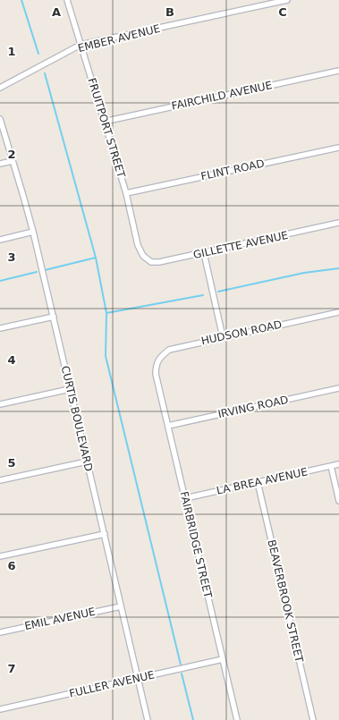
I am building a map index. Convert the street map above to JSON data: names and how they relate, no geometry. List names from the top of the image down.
{
  "streets": {
    "street": [
      "EMBER AVENUE",
      "FAIRCHILD AVENUE",
      "FRUITPORT STREET",
      "FLINT ROAD",
      "GILLETTE AVENUE",
      "HUDSON ROAD",
      "IRVING ROAD",
      "CURTIS BOULEVARD",
      "LA BREA AVENUE",
      "FAIRBRIDGE STREET",
      "BEAVERBROOK STREET",
      "EMIL AVENUE",
      "FULLER AVENUE"
    ]
  },
  "crossings": [
    ["EMBER AVENUE", "FRUITPORT STREET"],
    ["FAIRCHILD AVENUE", "FRUITPORT STREET"],
    ["FRUITPORT STREET", "FLINT ROAD"],
    ["FRUITPORT STREET", "GILLETTE AVENUE"],
    ["HUDSON ROAD", "FAIRBRIDGE STREET"],
    ["IRVING ROAD", "FAIRBRIDGE STREET"],
    ["CURTIS BOULEVARD", "EMIL AVENUE"],
    ["CURTIS BOULEVARD", "FULLER AVENUE"],
    ["LA BREA AVENUE", "FAIRBRIDGE STREET"],
    ["LA BREA AVENUE", "BEAVERBROOK STREET"],
    ["FAIRBRIDGE STREET", "FULLER AVENUE"]
  ],
  "grid": {
    "columns": ["A", "B", "C"],
    "rows": [
      "1",
      "2",
      "3",
      "4",
      "5",
      "6",
      "7"
    ]
  }
}
